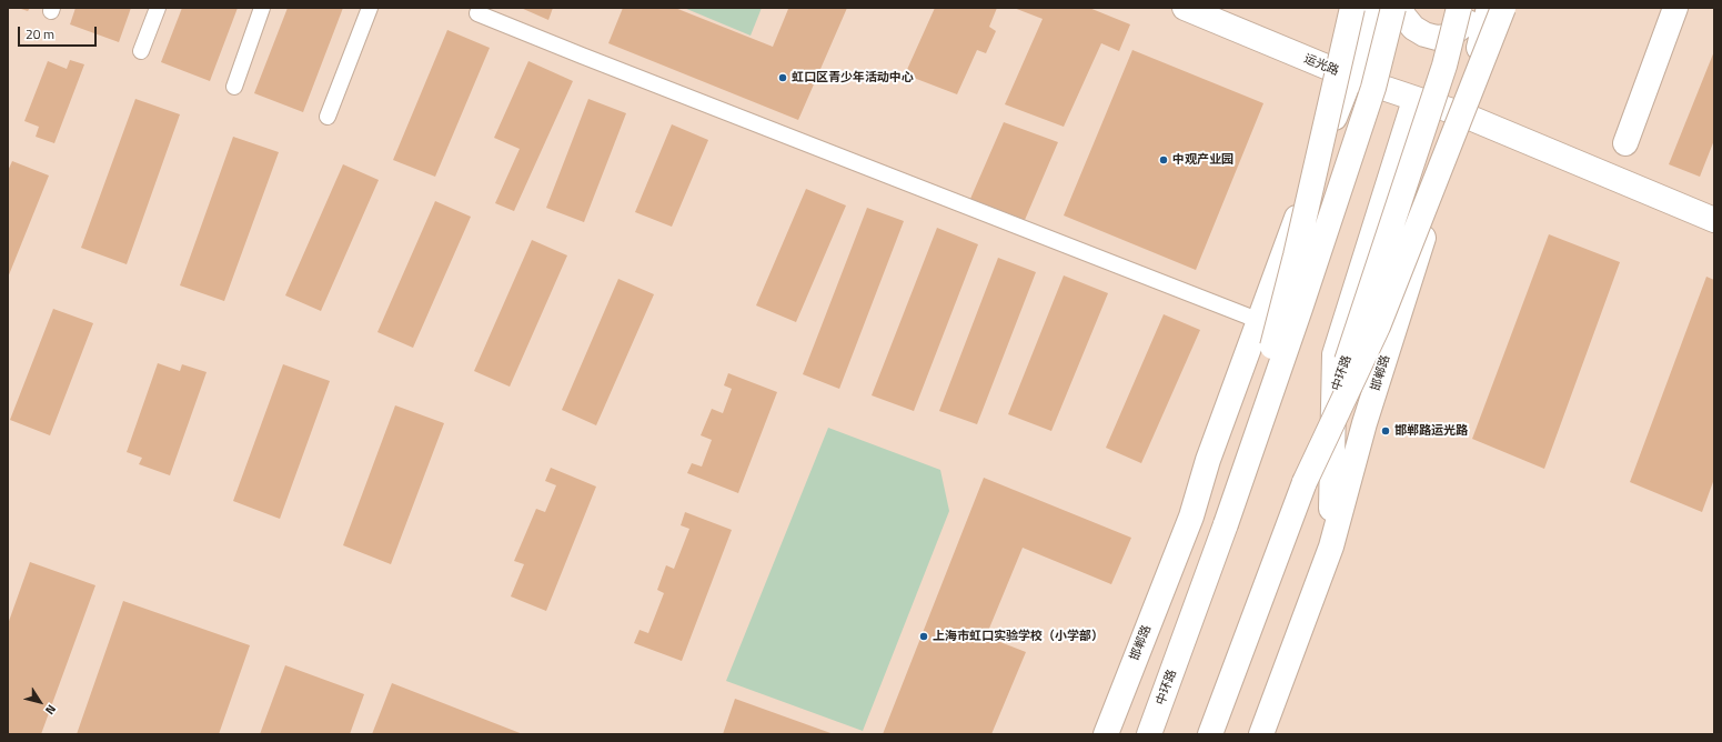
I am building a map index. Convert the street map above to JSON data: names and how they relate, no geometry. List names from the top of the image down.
{
  "streets": {
    "main road": ["运光路", "中环路", "邯郸路"]
  },
  "crossings": [
    ["运光路", "邯郸路"]
  ],
  "places": [
    "虹口区青少年活动中心",
    "中观产业园",
    "邯郸路运光路",
    "上海市虹口实验学校（小学部）"
  ],
  "scale_bar": "20 m",
  "north": "bottom right"
}
